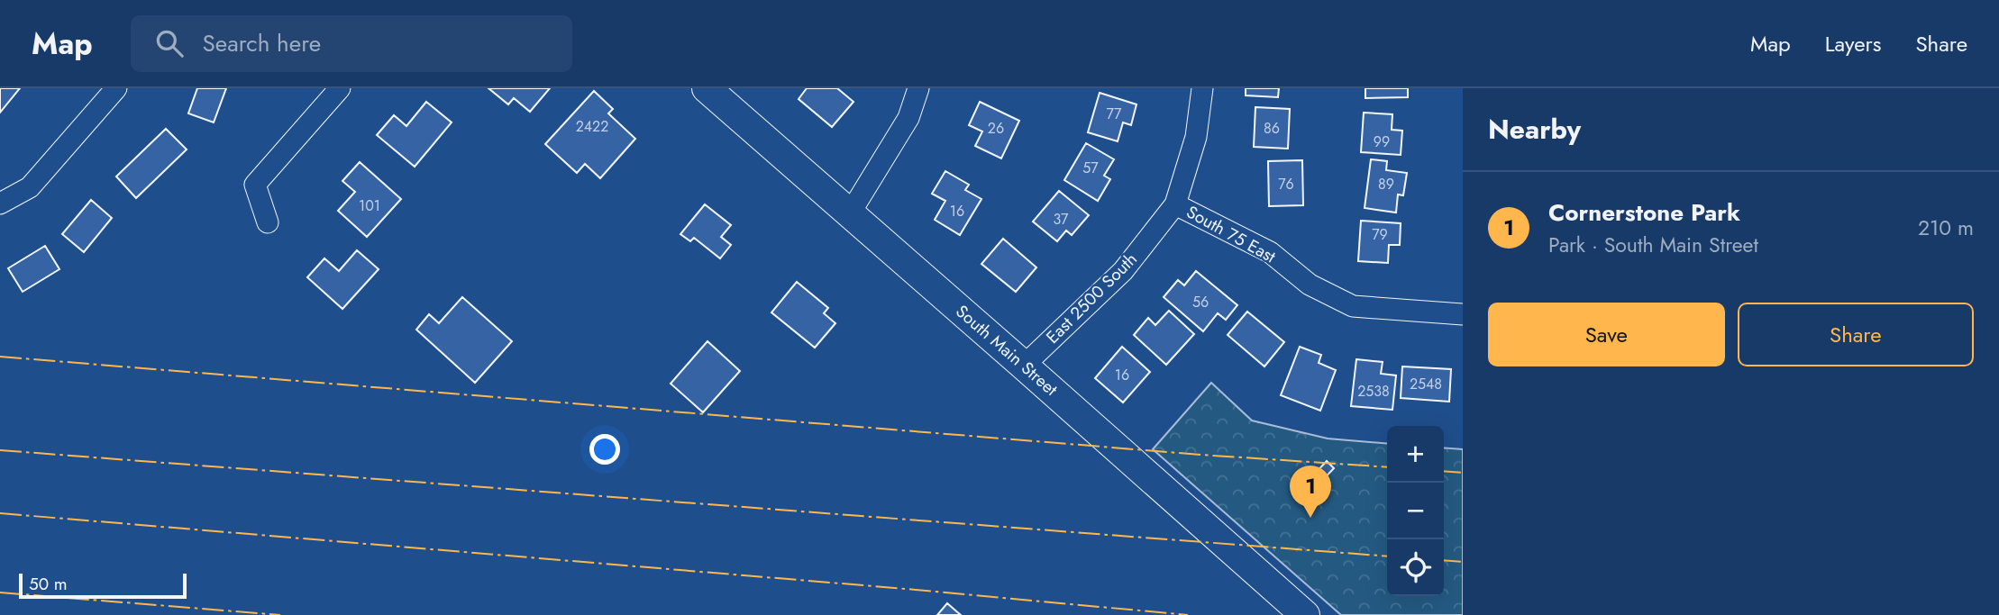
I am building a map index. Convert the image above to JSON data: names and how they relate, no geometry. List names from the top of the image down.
{
  "streets": {
    "street": ["South 75 East", "East 2500 South", "South Main Street"]
  },
  "crossings": [
    ["South 75 East", "East 2500 South"],
    ["East 2500 South", "South Main Street"]
  ],
  "house_numbers": [
    "77",
    "2422",
    "26",
    "86",
    "99",
    "57",
    "76",
    "89",
    "101",
    "16",
    "37",
    "79",
    "56",
    "16",
    "2548",
    "2538"
  ],
  "scale_bar": "50 m",
  "page": {
    "header": "Map",
    "search": "Search here",
    "nav": ["Map", "Layers", "Share"],
    "heading": "Nearby",
    "list": [
      {
        "mark": "1",
        "name": "Cornerstone Park",
        "note": "Park · South Main Street",
        "value": "210 m"
      }
    ],
    "buttons": ["Save", "Share"],
    "map_buttons": ["+", "−"],
    "pins": "1",
    "scale": "50 m"
  }
}
